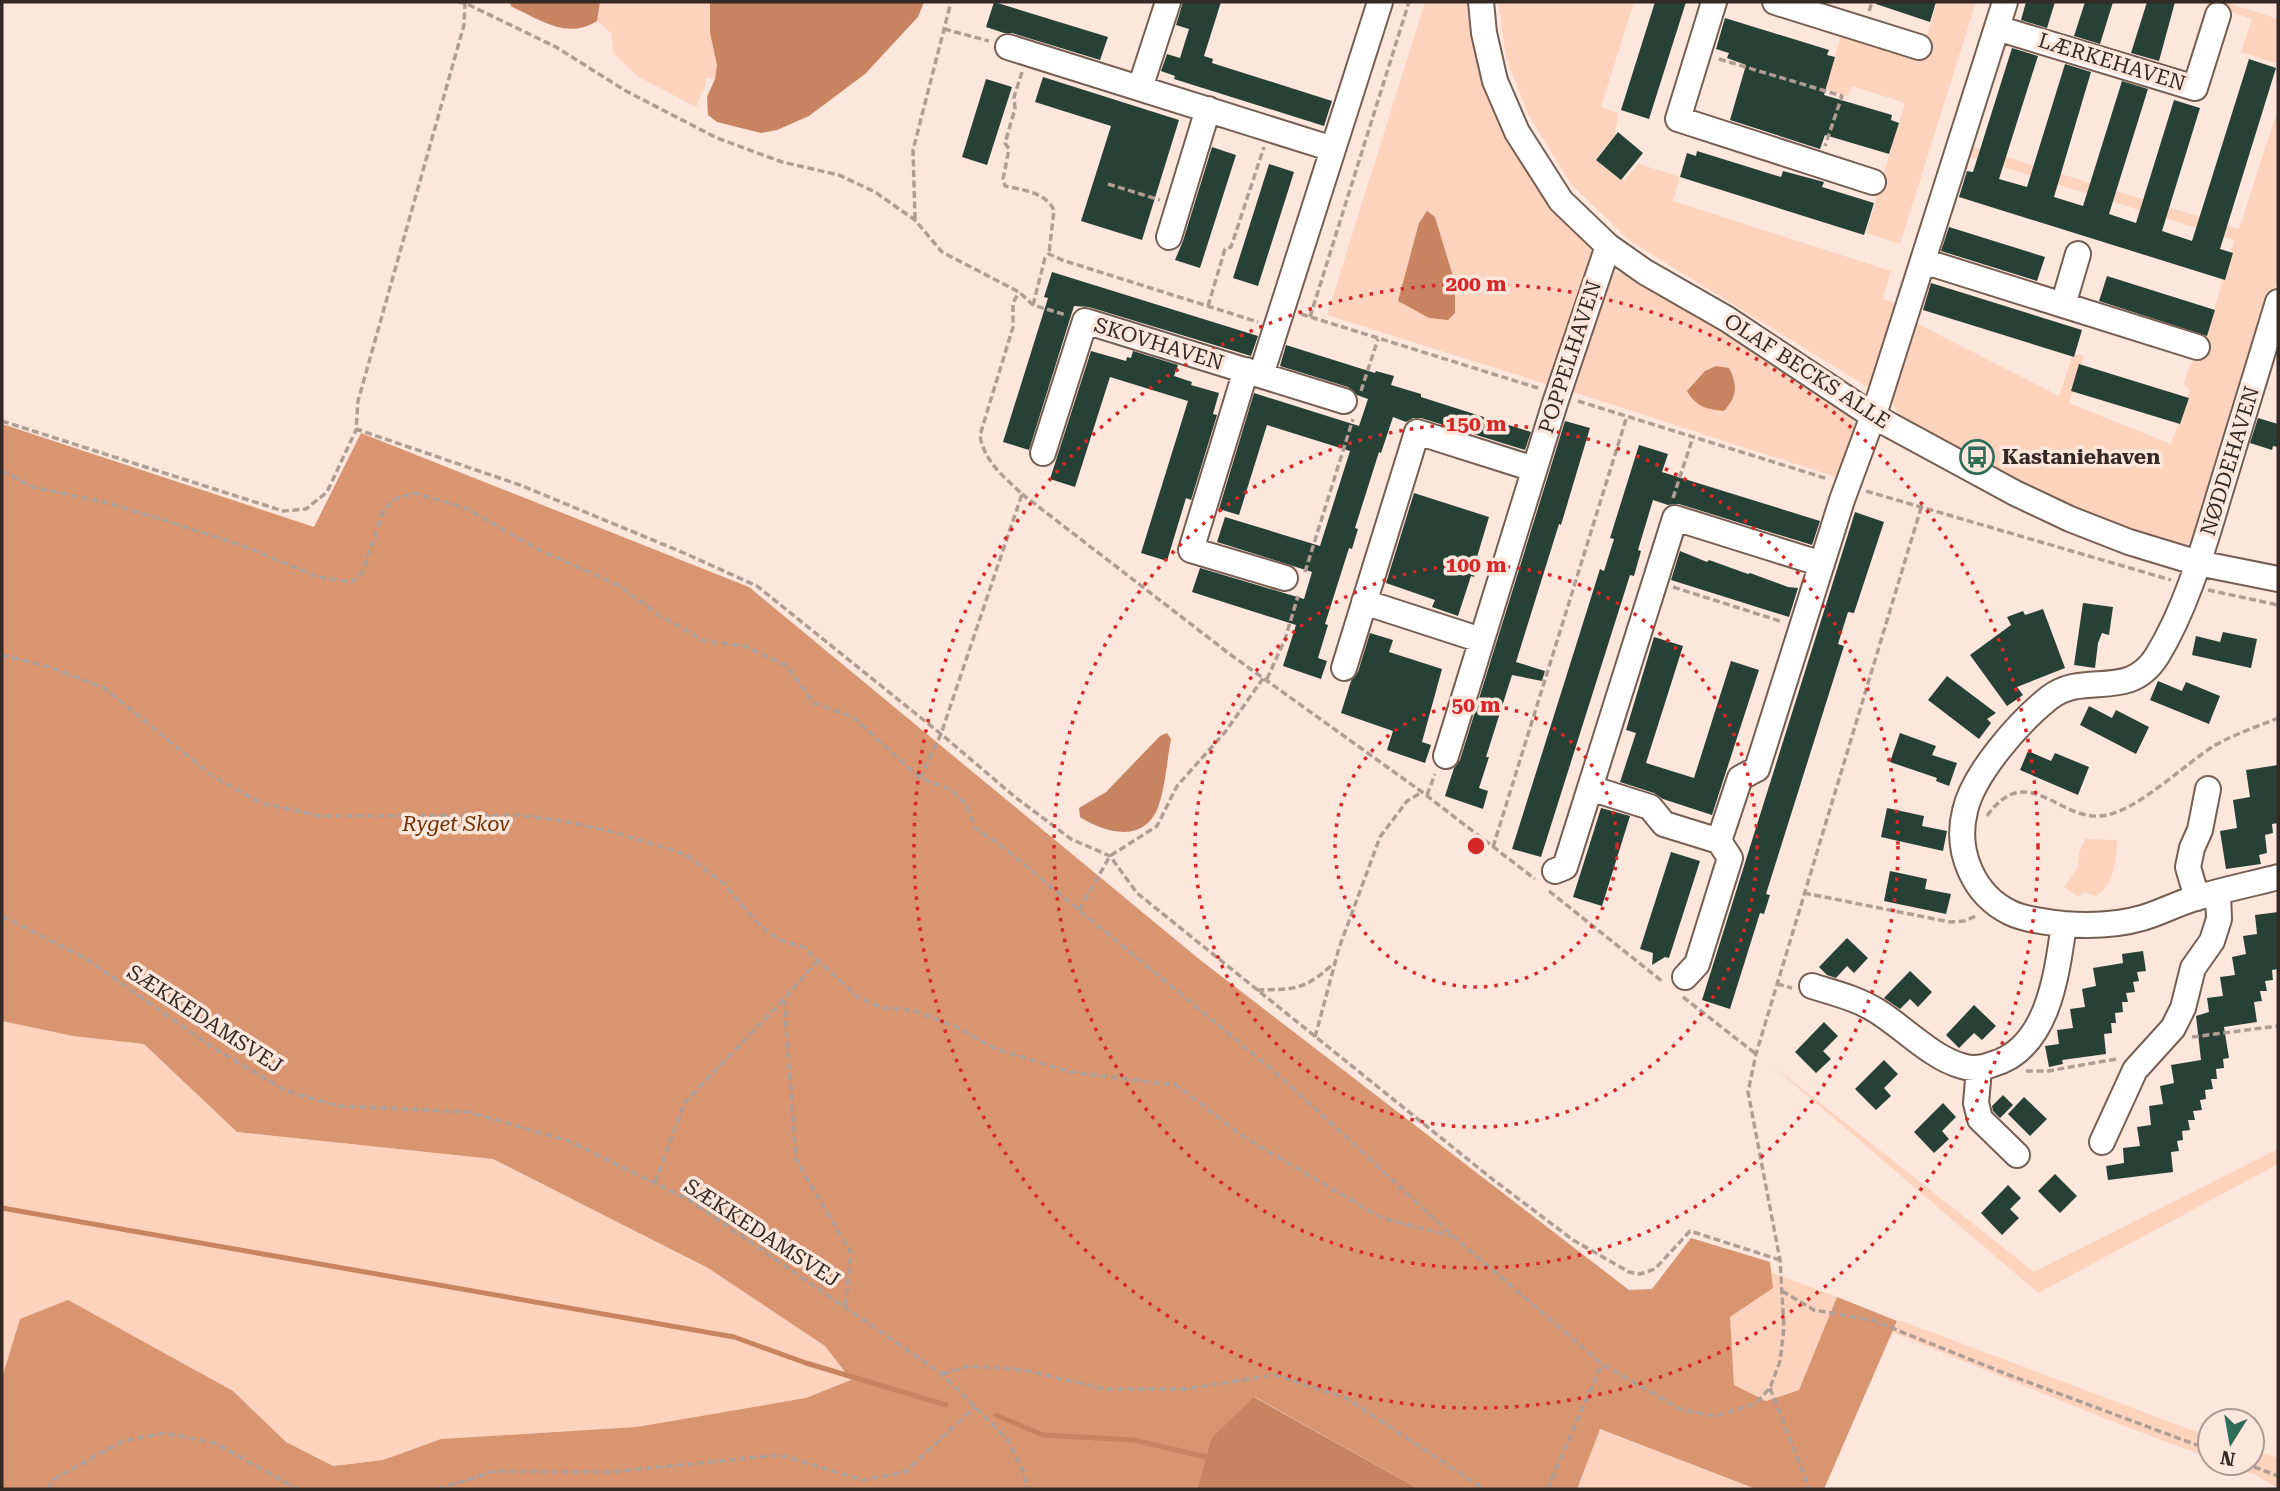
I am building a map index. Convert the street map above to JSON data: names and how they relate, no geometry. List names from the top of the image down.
{
  "streets": {
    "street": [
      "LÆRKEHAVEN",
      "SKOVHAVEN",
      "POPPELHAVEN",
      "OLAF BECKS ALLE",
      "NØDDEHAVEN"
    ],
    "path": ["SÆKKEDAMSVEJ"]
  },
  "crossings": [
    ["POPPELHAVEN", "OLAF BECKS ALLE"],
    ["OLAF BECKS ALLE", "NØDDEHAVEN"]
  ],
  "parks": ["Ryget Skov"],
  "places": {
    "bus stop": ["Kastaniehaven"]
  },
  "north": "bottom",
  "rings": [
    "200 m",
    "150 m",
    "100 m",
    "50 m"
  ]
}
